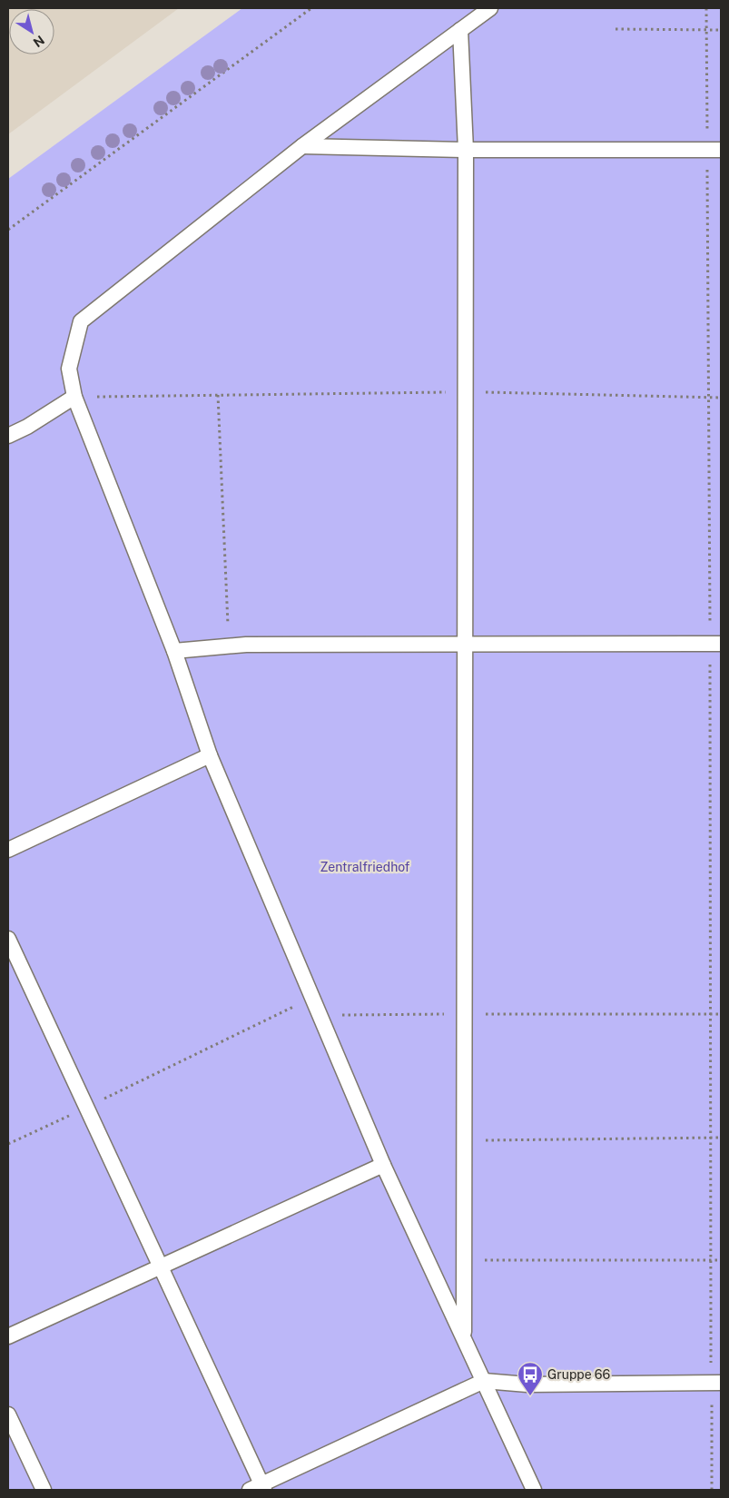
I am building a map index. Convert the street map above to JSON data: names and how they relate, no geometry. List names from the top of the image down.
{
  "parks": ["Zentralfriedhof"],
  "places": {
    "bus stop": ["Gruppe 66"]
  },
  "north": "bottom right"
}
